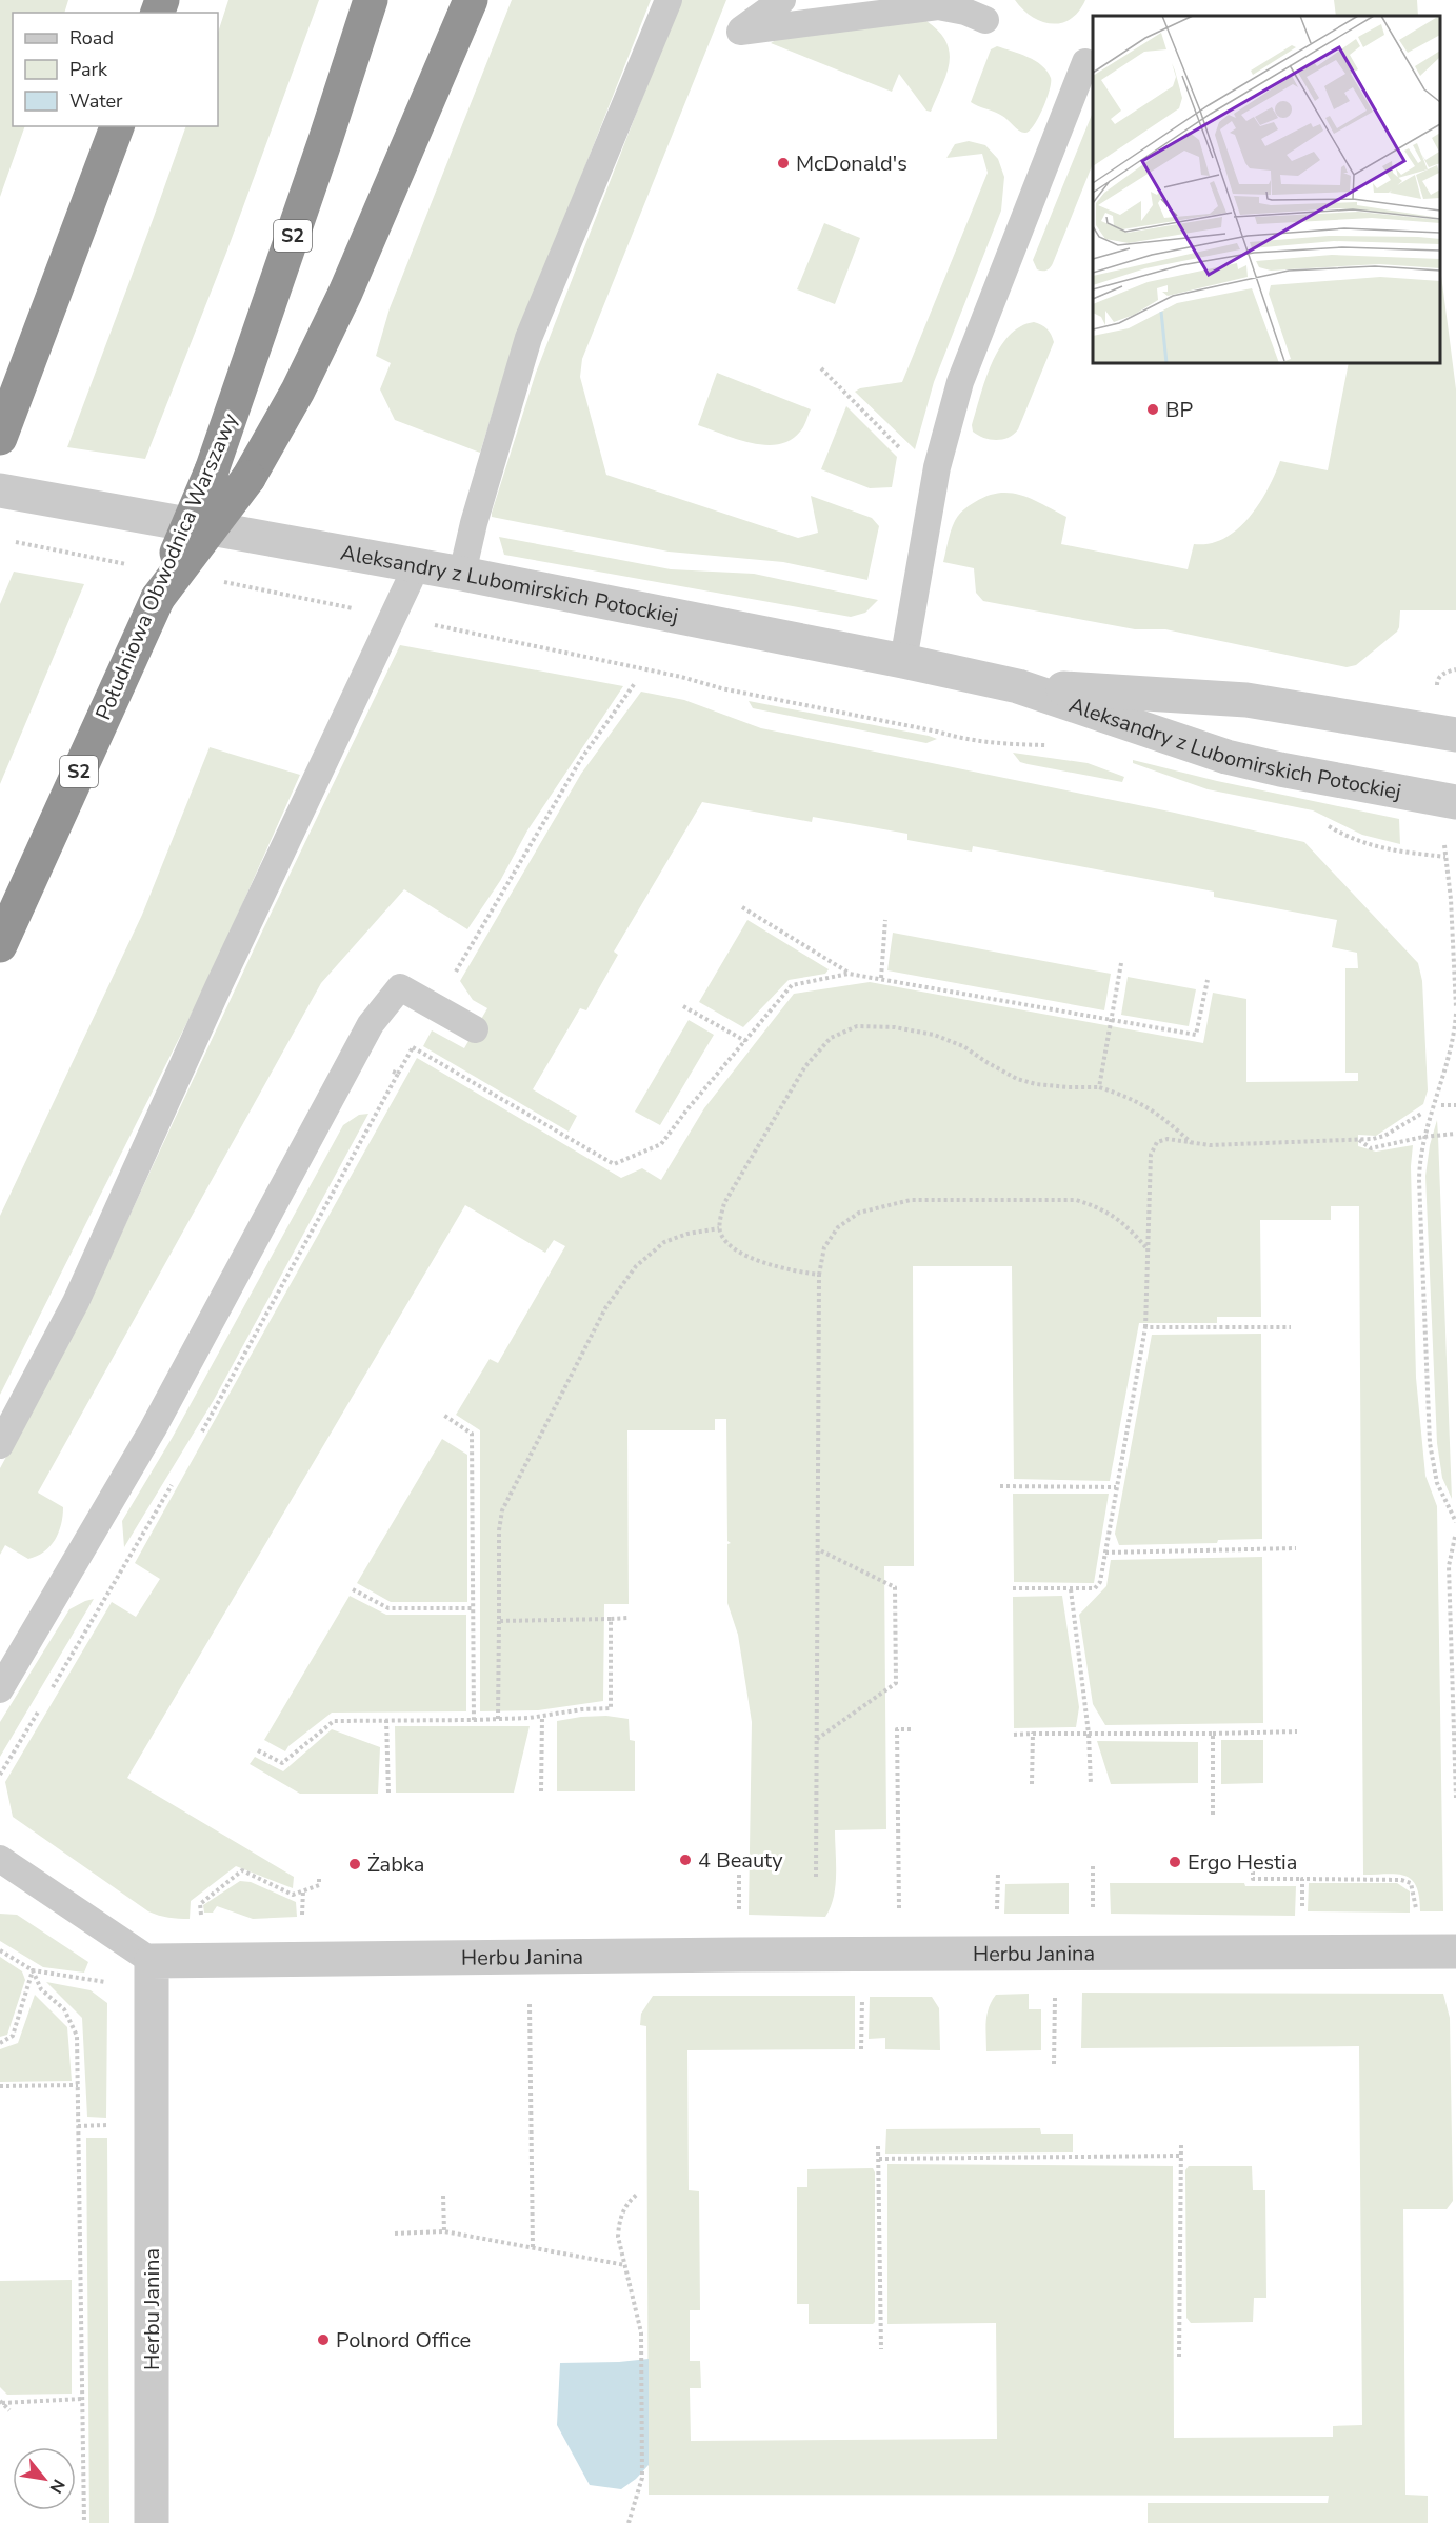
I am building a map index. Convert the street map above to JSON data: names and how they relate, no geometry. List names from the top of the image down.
{
  "streets": {
    "highway": ["S2", "Południowa Obwodnica Warszawy"],
    "street": ["Aleksandry z Lubomirskich Potockiej", "Herbu Janina"]
  },
  "places": [
    "McDonald's",
    "BP",
    "4 Beauty",
    "Ergo Hestia",
    "Żabka",
    "Polnord Office"
  ],
  "legend": ["Road", "Park", "Water"],
  "north": "bottom right"
}
